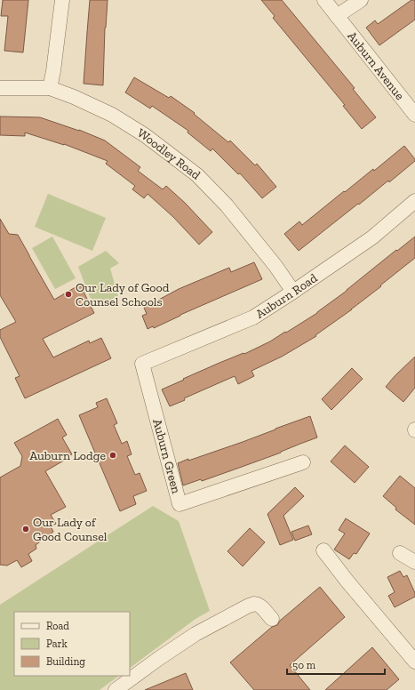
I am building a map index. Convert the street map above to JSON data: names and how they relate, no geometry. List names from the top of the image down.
{
  "streets": {
    "street": [
      "Auburn Avenue",
      "Woodley Road",
      "Auburn Road",
      "Auburn Green"
    ]
  },
  "crossings": [
    ["Woodley Road", "Auburn Road"],
    ["Auburn Road", "Auburn Green"]
  ],
  "places": ["Our Lady of Good Counsel Schools", "Auburn Lodge", "Our Lady of Good Counsel"],
  "legend": ["Road", "Park", "Building"],
  "scale_bar": "50 m"
}
